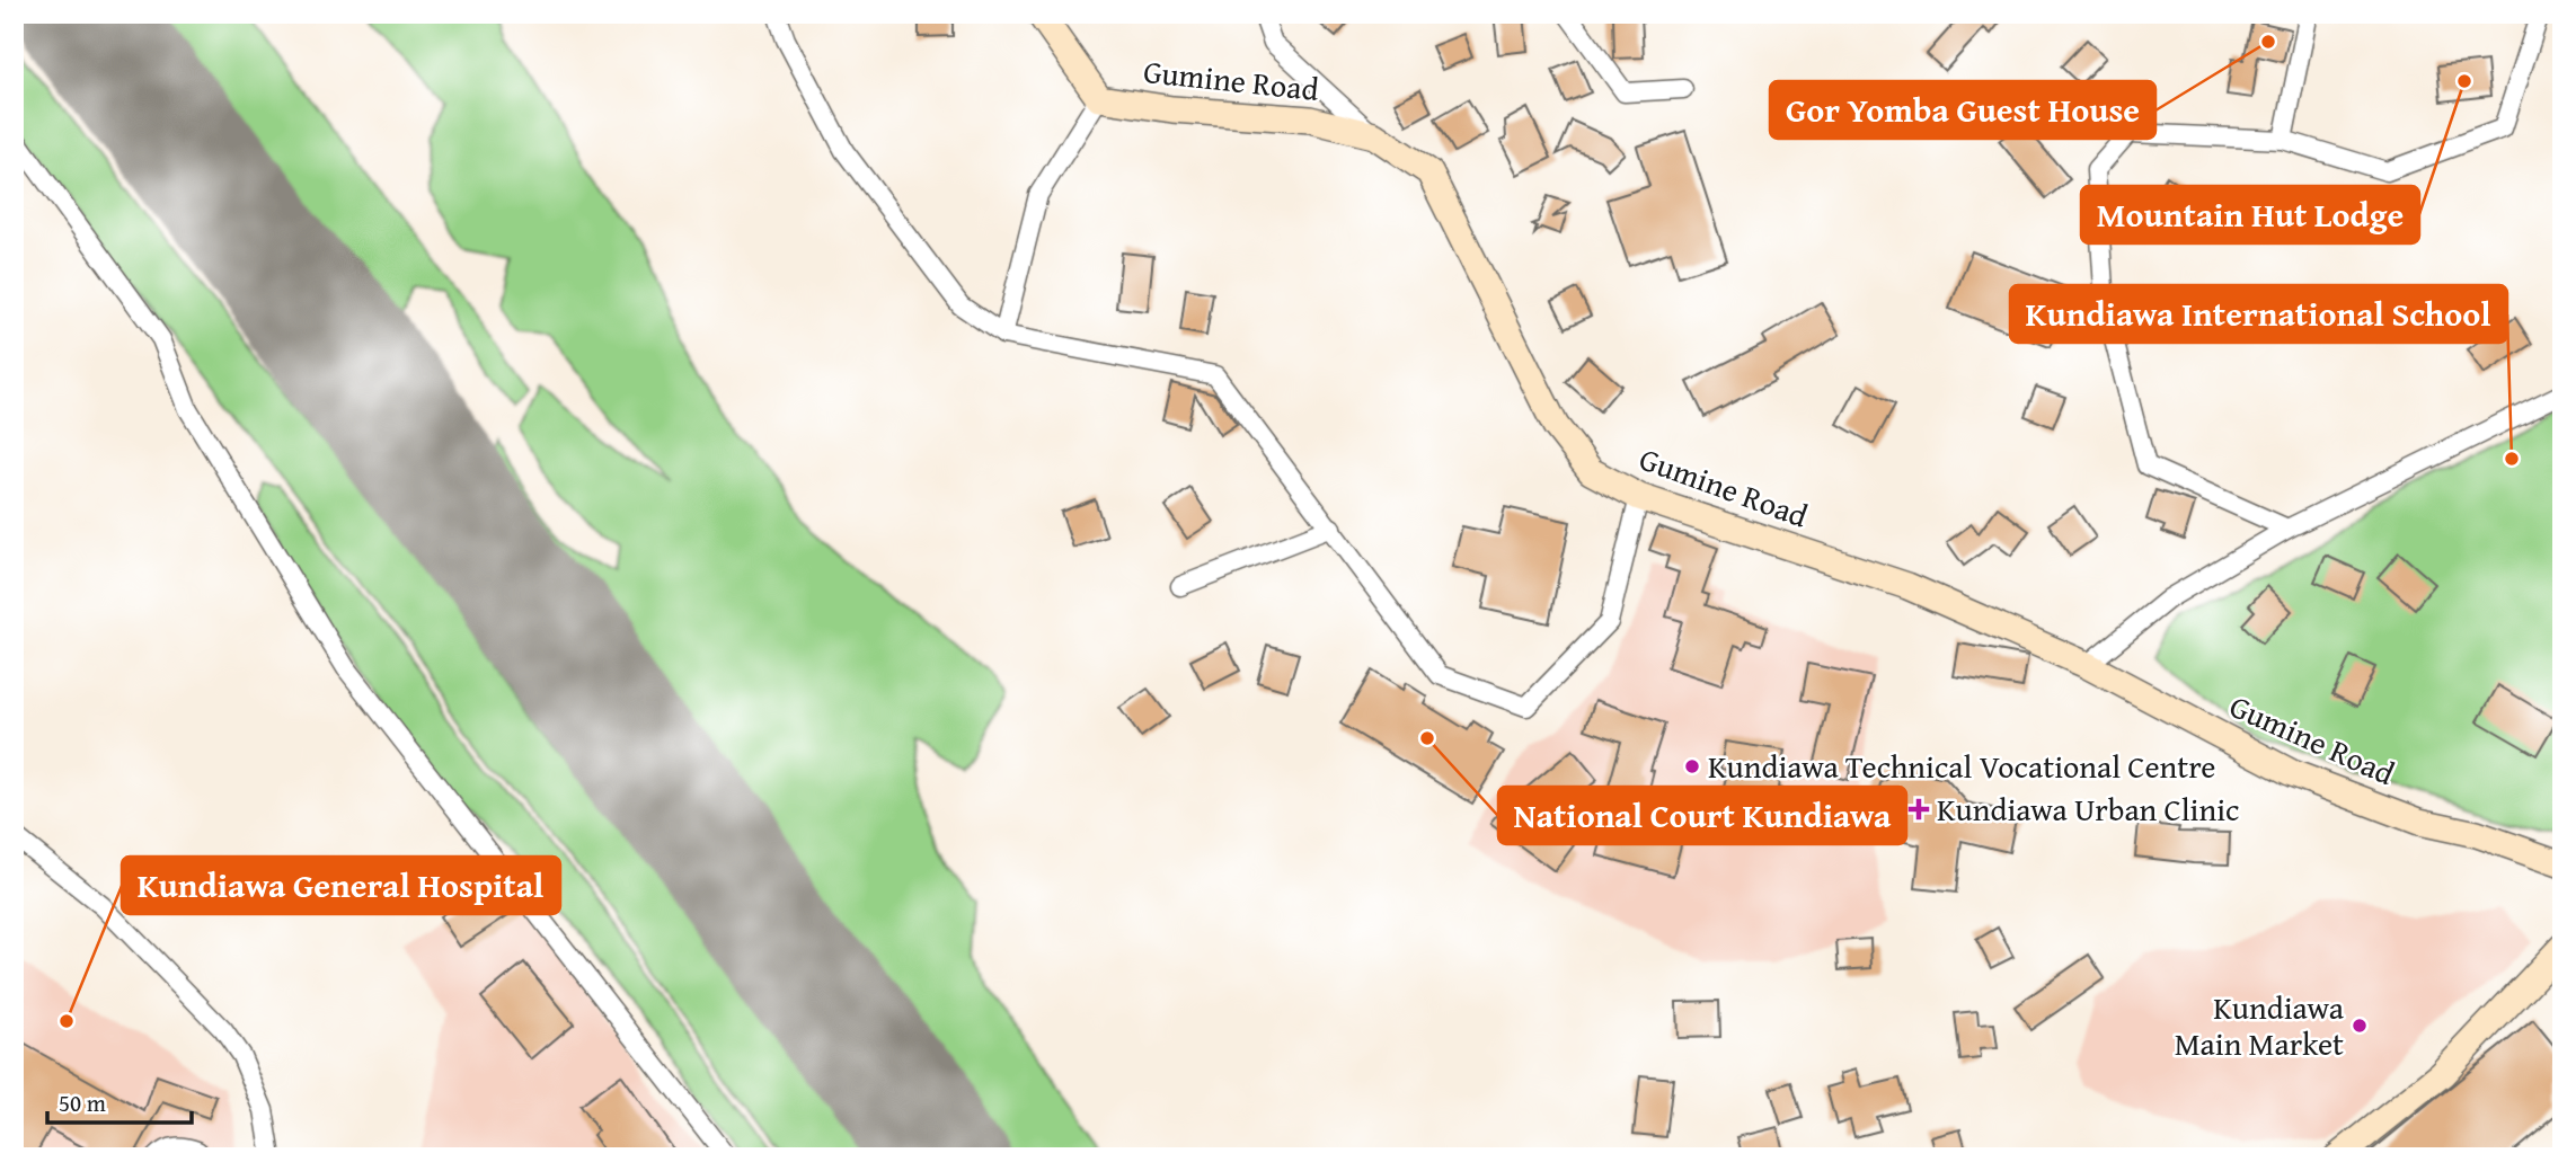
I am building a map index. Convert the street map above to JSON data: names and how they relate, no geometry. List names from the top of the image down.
{
  "streets": {
    "main road": ["Gumine Road"]
  },
  "places": {
    "other": [
      "Gor Yomba Guest House",
      "Mountain Hut Lodge",
      "Kundiawa International School",
      "National Court Kundiawa",
      "Kundiawa Technical Vocational Centre",
      "Kundiawa General Hospital",
      "Kundiawa Main Market"
    ],
    "health": ["Kundiawa Urban Clinic"]
  },
  "scale_bar": "50 m"
}
